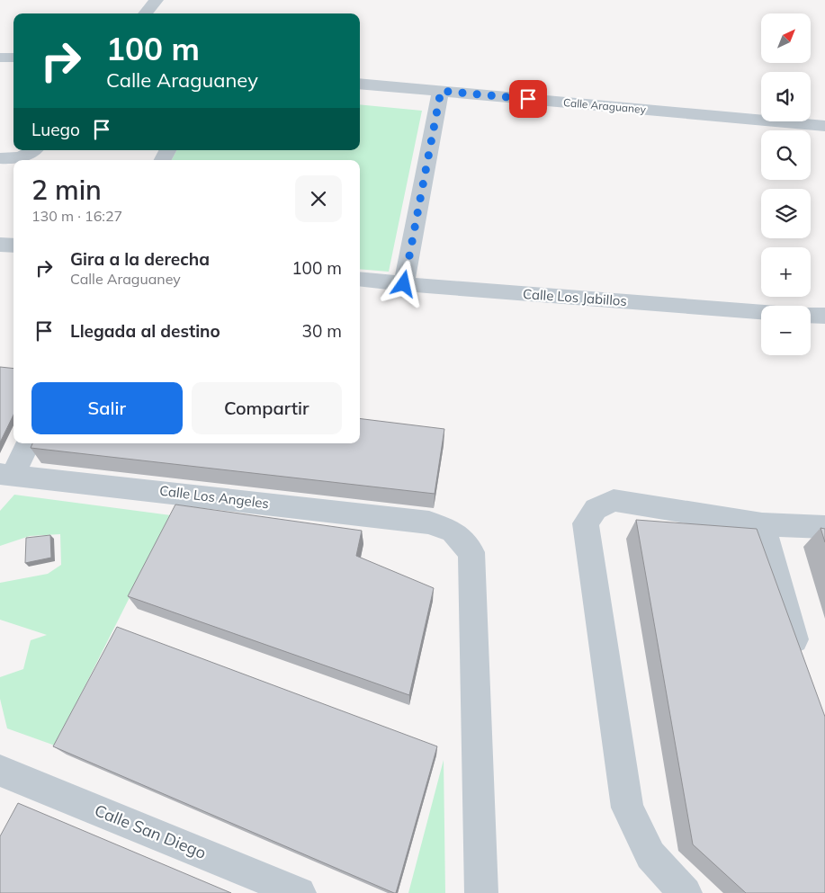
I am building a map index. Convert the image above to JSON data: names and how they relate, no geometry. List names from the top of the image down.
{
  "streets": {
    "street": [
      "Calle Araguaney",
      "Calle Los Jabillos",
      "Calle Los Angeles",
      "Calle San Diego"
    ]
  },
  "north": "top right",
  "page": {
    "map_buttons": ["+", "−"],
    "turn": ["100 m", "Calle Araguaney"],
    "then": "Luego",
    "heading": ["2 min", "130 m · 16:27"],
    "list": [
      {
        "name": "Gira a la derecha",
        "note": "Calle Araguaney",
        "value": "100 m"
      },
      {
        "name": "Llegada al destino",
        "value": "30 m"
      }
    ],
    "buttons": ["Salir", "Compartir"]
  }
}
